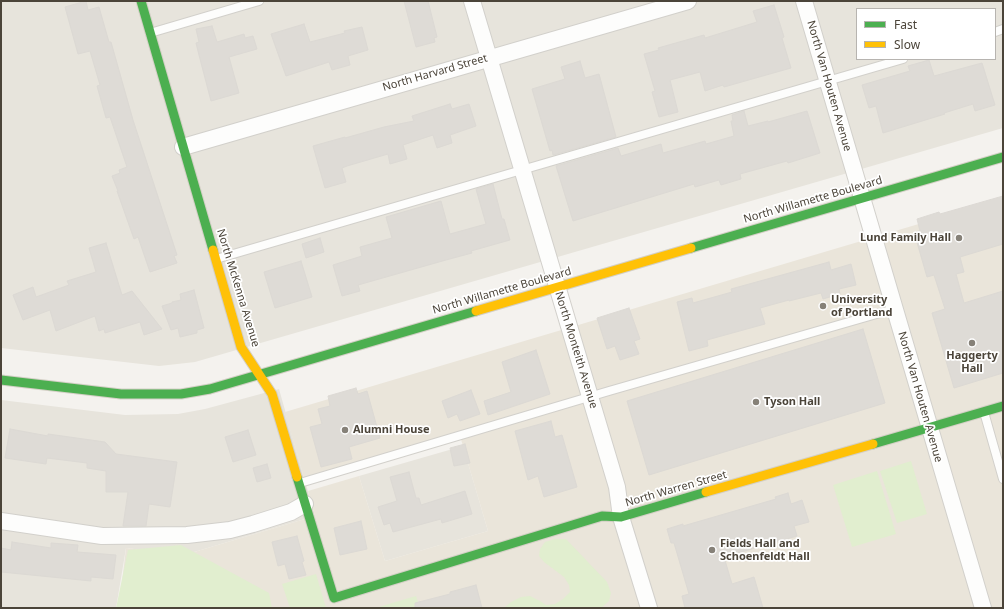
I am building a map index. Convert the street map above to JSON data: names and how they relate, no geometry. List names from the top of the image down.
{
  "streets": {
    "street": [
      "North Harvard Street",
      "North Van Houten Avenue",
      "North Willamette Boulevard",
      "North McKenna Avenue",
      "North Monteith Avenue",
      "North Warren Street"
    ]
  },
  "crossings": [
    ["North Harvard Street", "North McKenna Avenue"],
    ["North Harvard Street", "North Monteith Avenue"],
    ["North Van Houten Avenue", "North Willamette Boulevard"],
    ["North Van Houten Avenue", "North Warren Street"],
    ["North Willamette Boulevard", "North McKenna Avenue"],
    ["North Willamette Boulevard", "North Monteith Avenue"],
    ["North McKenna Avenue", "North Warren Street"],
    ["North Monteith Avenue", "North Warren Street"]
  ],
  "places": [
    "Lund Family Hall",
    "University of Portland",
    "Haggerty Hall",
    "Tyson Hall",
    "Alumni House",
    "Fields Hall and Schoenfeldt Hall"
  ],
  "legend": ["Fast", "Slow"]
}
